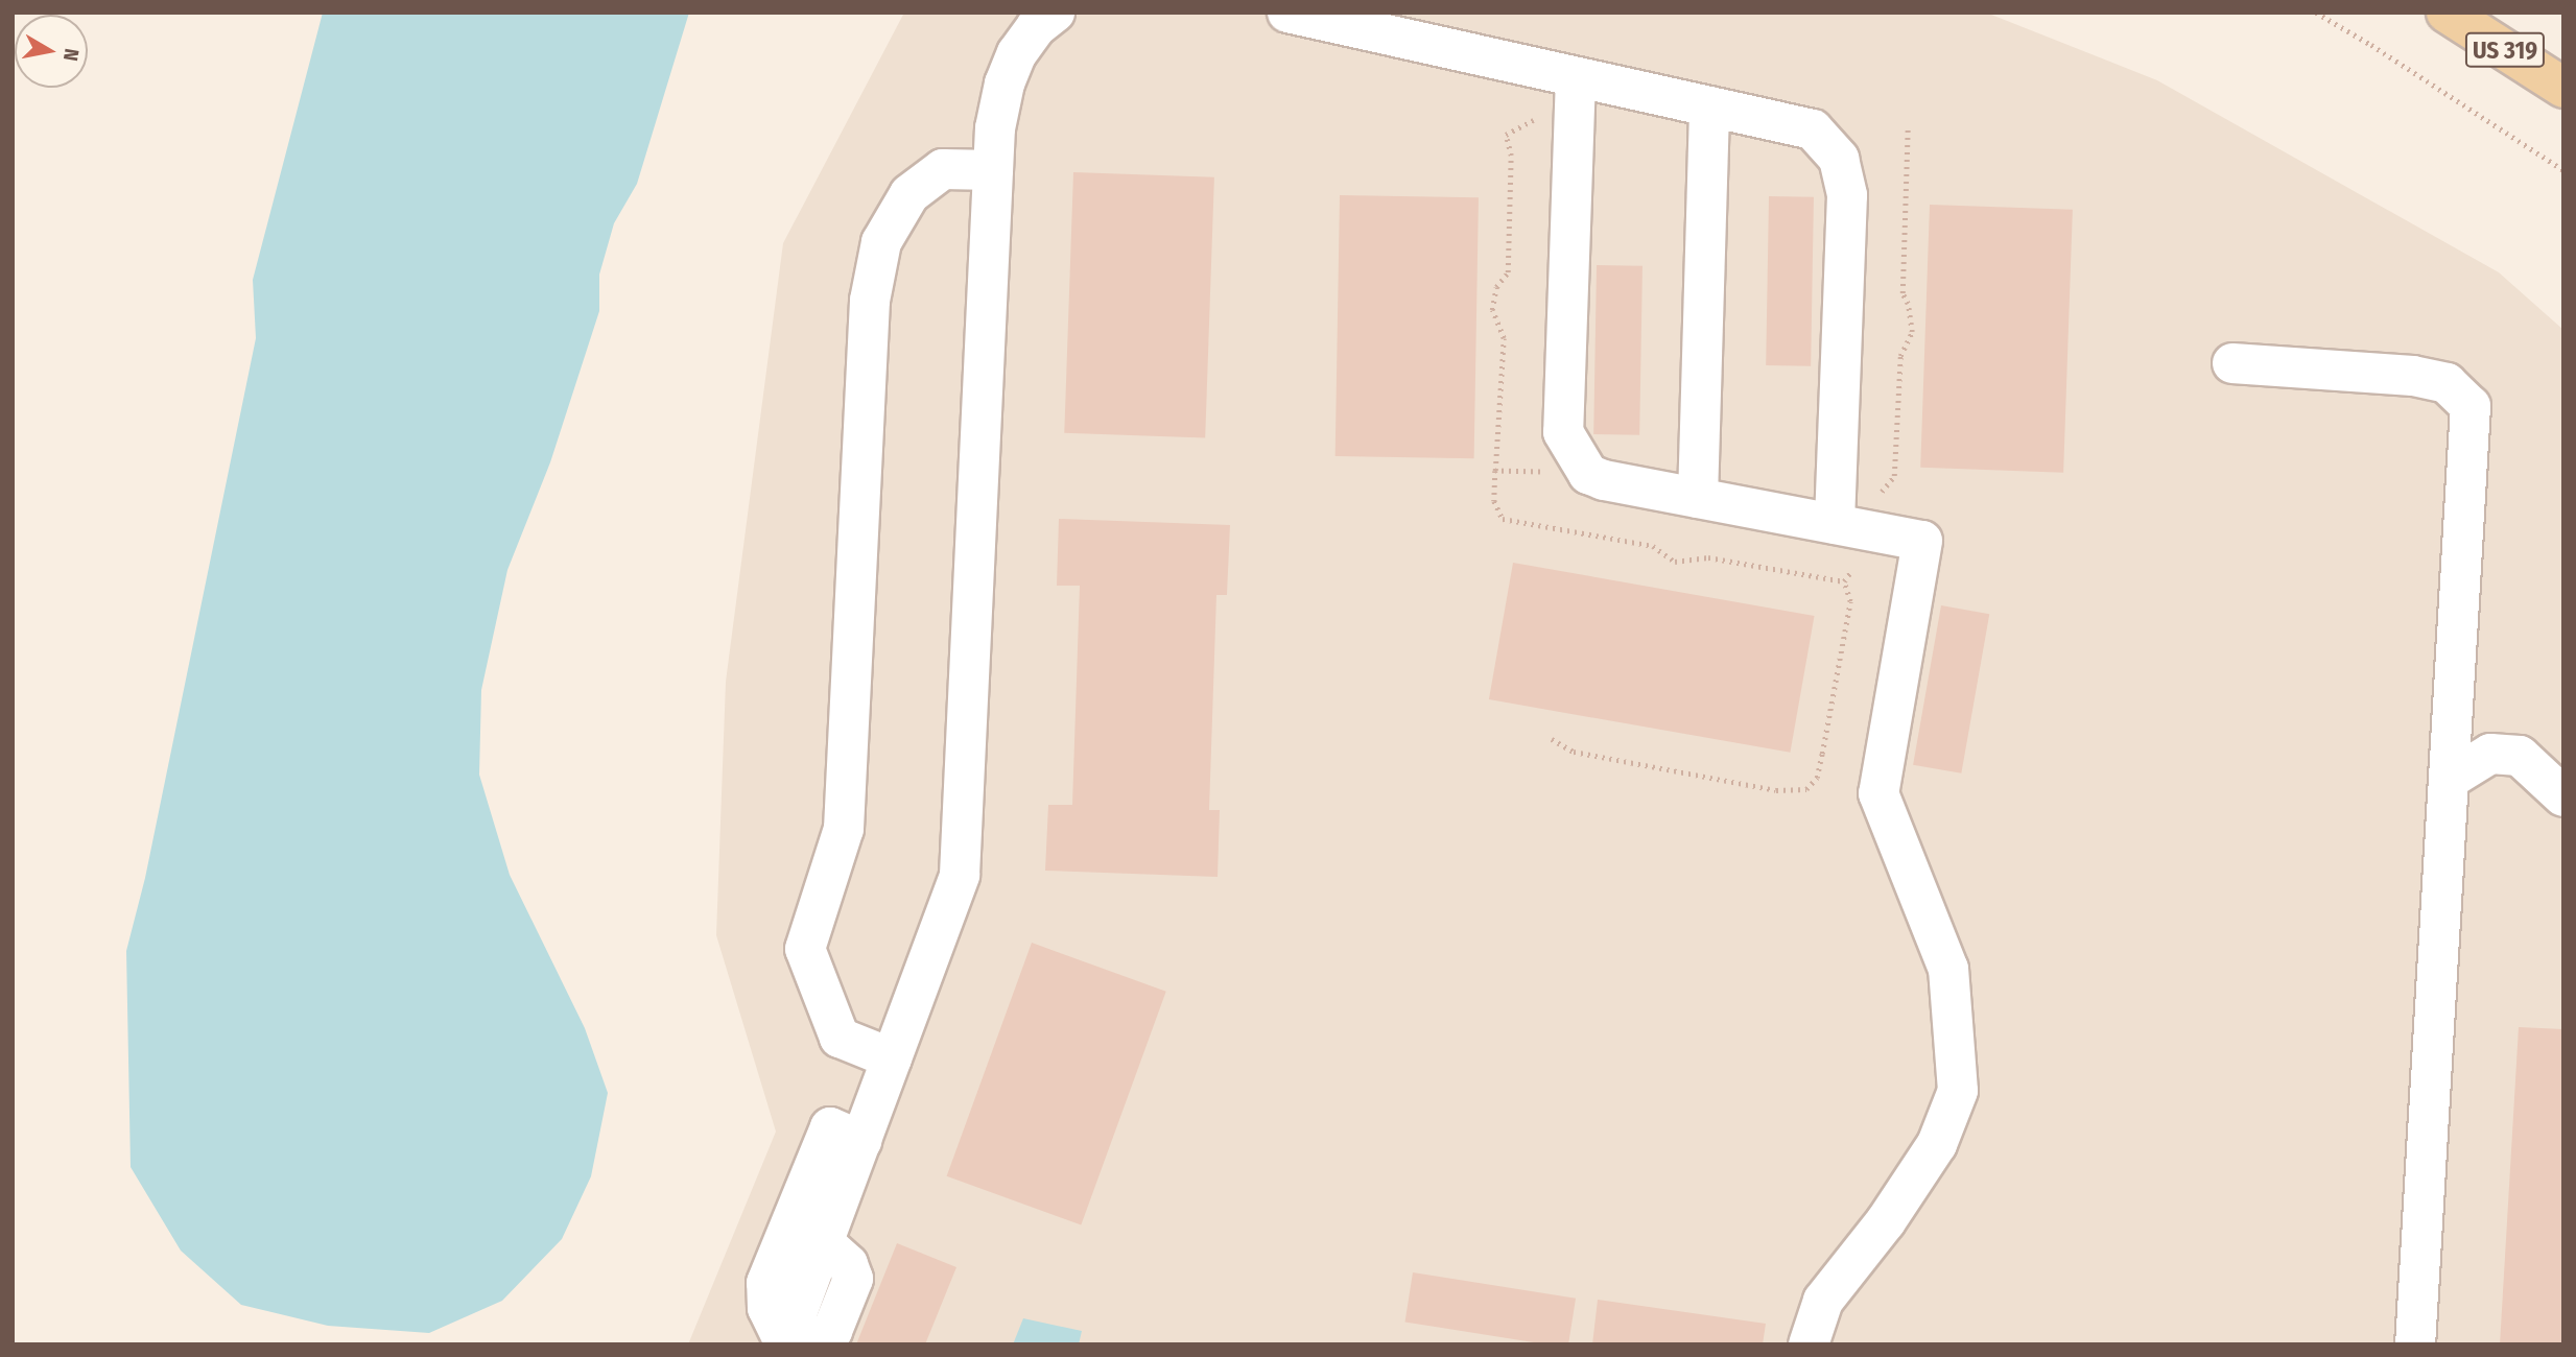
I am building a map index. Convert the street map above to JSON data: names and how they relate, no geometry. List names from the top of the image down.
{
  "streets": {
    "main road": ["US 319"]
  },
  "north": "right"
}
